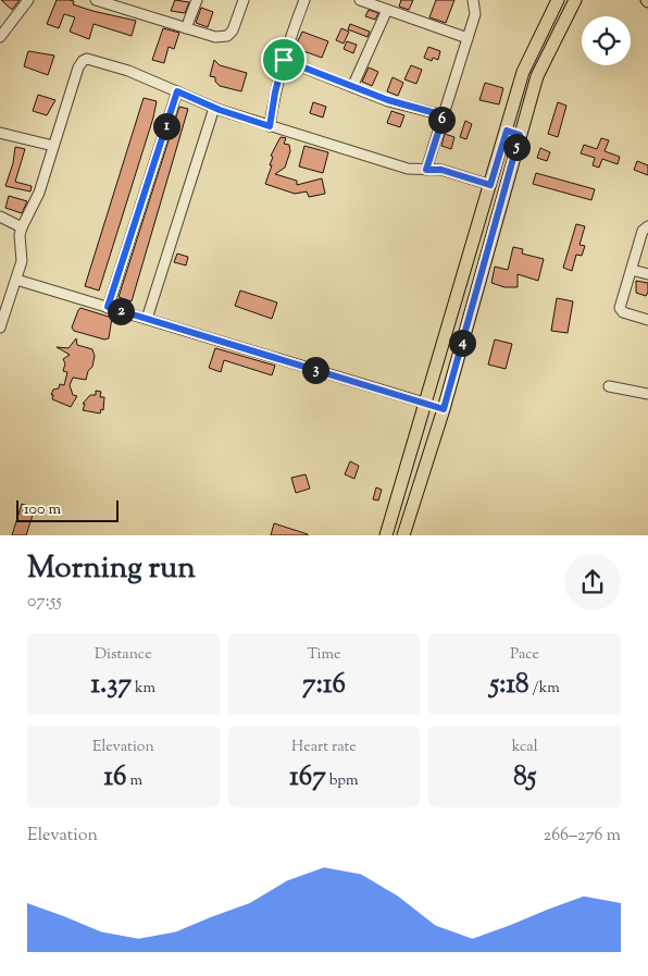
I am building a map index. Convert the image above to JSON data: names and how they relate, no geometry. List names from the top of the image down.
{
  "scale_bar": "100 m",
  "page": {
    "pins": [
      "6",
      "1",
      "5",
      "2",
      "4",
      "3"
    ],
    "scale": "100 m",
    "heading": ["Morning run", "07:55"],
    "stats": [
      ["Distance", "1.37 km"],
      ["Time", "7:16"],
      ["Pace", "5:18 /km"],
      ["Elevation", "16 m"],
      ["Heart rate", "167 bpm"],
      ["kcal", "85"]
    ],
    "chart": ["Elevation", "266–276 m"]
  }
}
